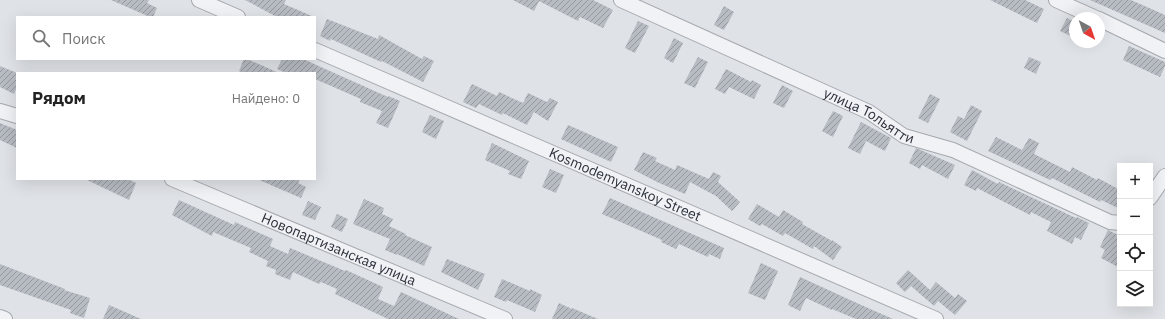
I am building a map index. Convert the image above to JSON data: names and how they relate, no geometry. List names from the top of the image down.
{
  "streets": {
    "street": ["улица Тольятти", "Kosmodemyanskoy Street", "Новопартизанская улица"]
  },
  "north": "bottom right",
  "page": {
    "search": "Поиск",
    "heading": ["Рядом", "Найдено: 0"],
    "map_buttons": ["+", "−"]
  }
}
